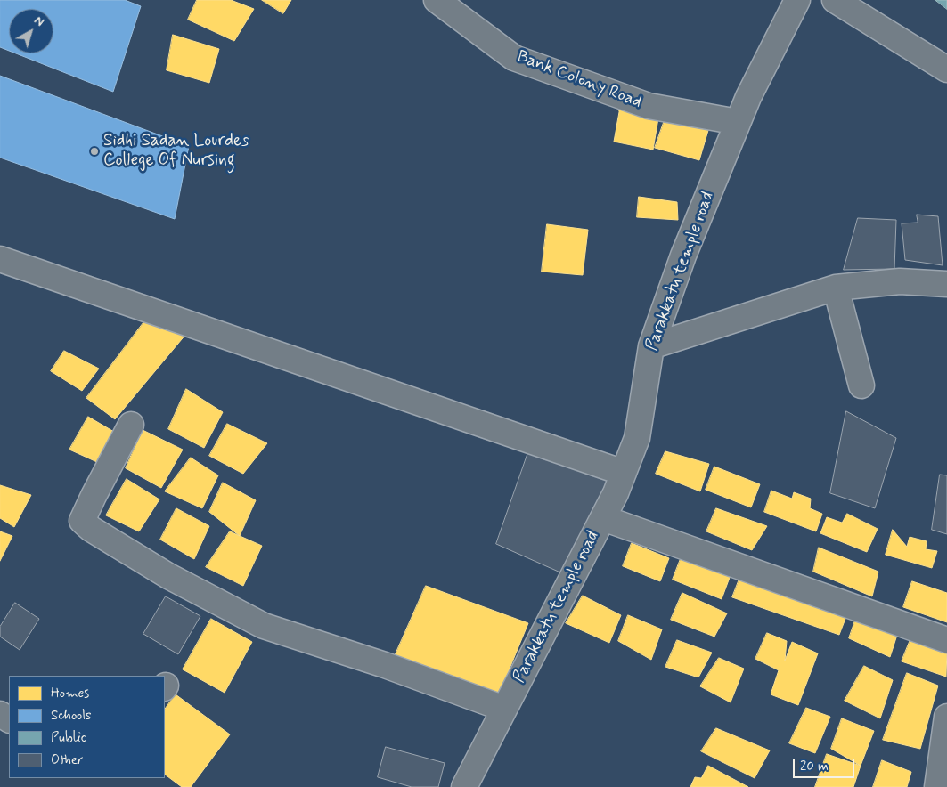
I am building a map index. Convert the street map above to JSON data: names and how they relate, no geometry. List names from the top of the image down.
{
  "streets": {
    "street": ["Bank Colony Road", "Parakkatu temple road"]
  },
  "crossings": [
    ["Bank Colony Road", "Parakkatu temple road"]
  ],
  "places": ["Sidhi Sadan Lourdes College Of Nursing"],
  "legend": [
    "Homes",
    "Schools",
    "Public",
    "Other"
  ],
  "scale_bar": "20 m",
  "north": "top right"
}
